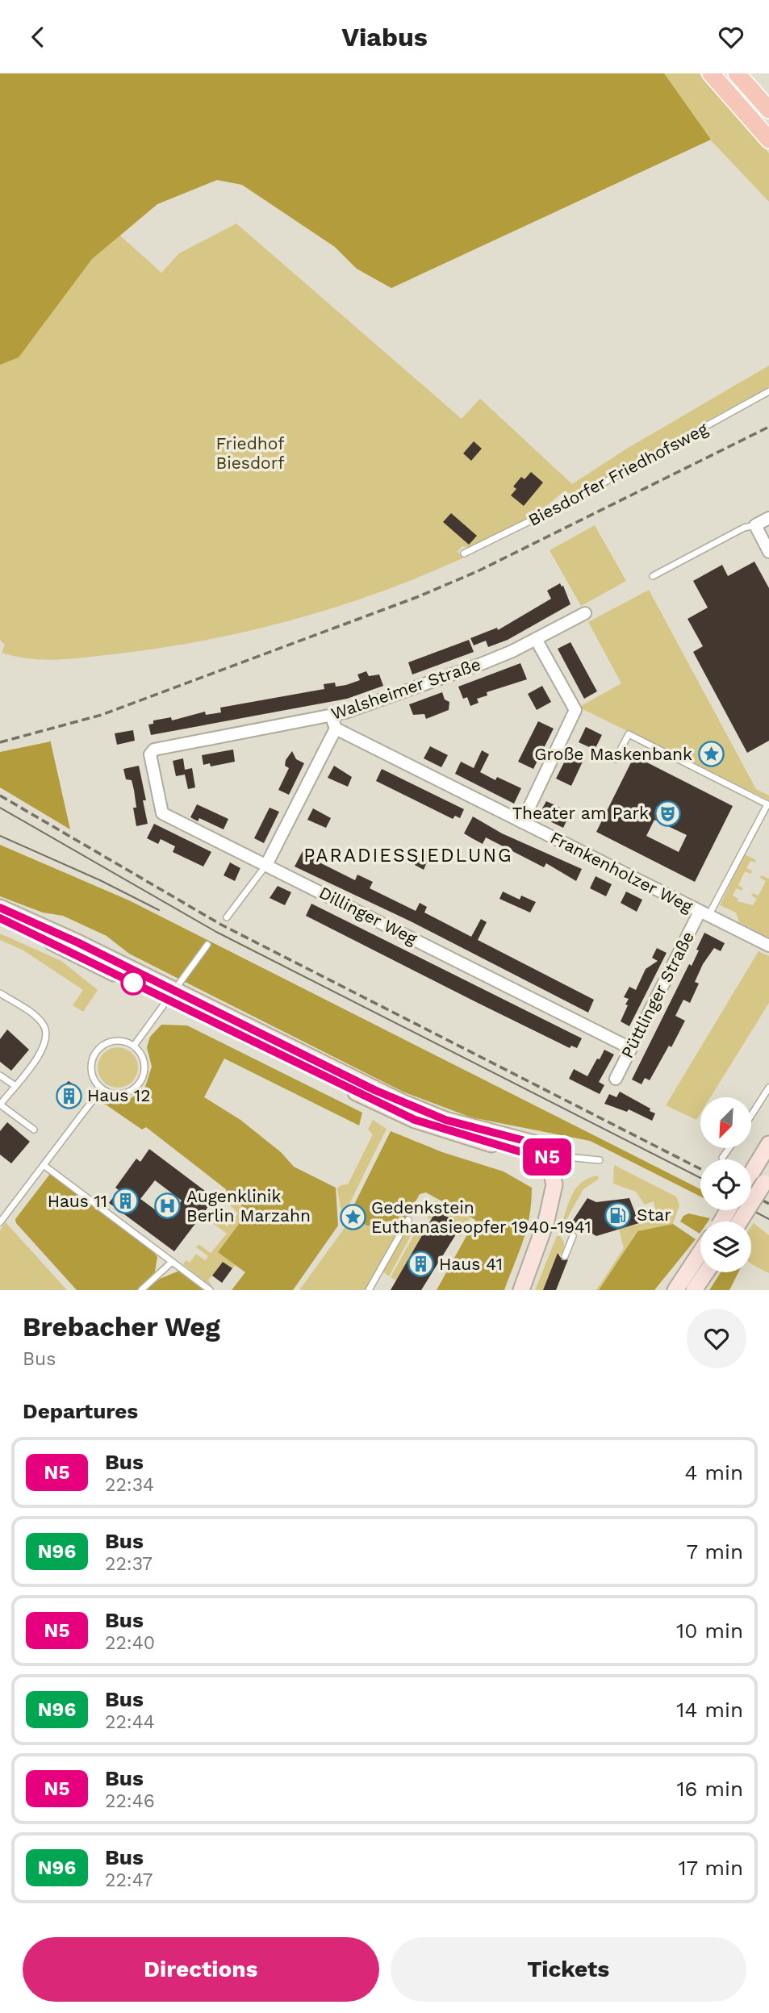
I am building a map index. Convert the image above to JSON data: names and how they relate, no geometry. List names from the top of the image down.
{
  "streets": {
    "street": [
      "Walsheimer Straße",
      "Frankenholzer Weg",
      "Dillinger Weg",
      "Püttlinger Straße"
    ],
    "lane": ["Biesdorfer Friedhofsweg"]
  },
  "crossings": [
    ["Walsheimer Straße", "Dillinger Weg"],
    ["Frankenholzer Weg", "Püttlinger Straße"],
    ["Dillinger Weg", "Püttlinger Straße"]
  ],
  "districts": ["PARADIESSIEDLUNG"],
  "parks": ["Friedhof Biesdorf"],
  "places": {
    "place": ["Große Maskenbank", "Gedenkstein Euthanasieopfer 1940-1941"],
    "theatre": ["Theater am Park"],
    "building": ["Haus 12", "Haus 11", "Haus 41"],
    "hospital": ["Augenklinik Berlin Marzahn"],
    "fuel station": ["Star"]
  },
  "lines": ["bus line N5"],
  "north": "bottom left",
  "page": {
    "header": "Viabus",
    "on_map": "N5",
    "heading": [
      ["Brebacher Weg", "Bus"],
      "Departures"
    ],
    "list": [
      {
        "mark": "N5",
        "name": "Bus",
        "note": "22:34",
        "value": "4 min"
      },
      {
        "mark": "N96",
        "name": "Bus",
        "note": "22:37",
        "value": "7 min"
      },
      {
        "mark": "N5",
        "name": "Bus",
        "note": "22:40",
        "value": "10 min"
      },
      {
        "mark": "N96",
        "name": "Bus",
        "note": "22:44",
        "value": "14 min"
      },
      {
        "mark": "N5",
        "name": "Bus",
        "note": "22:46",
        "value": "16 min"
      },
      {
        "mark": "N96",
        "name": "Bus",
        "note": "22:47",
        "value": "17 min"
      }
    ],
    "buttons": ["Directions", "Tickets"]
  }
}
